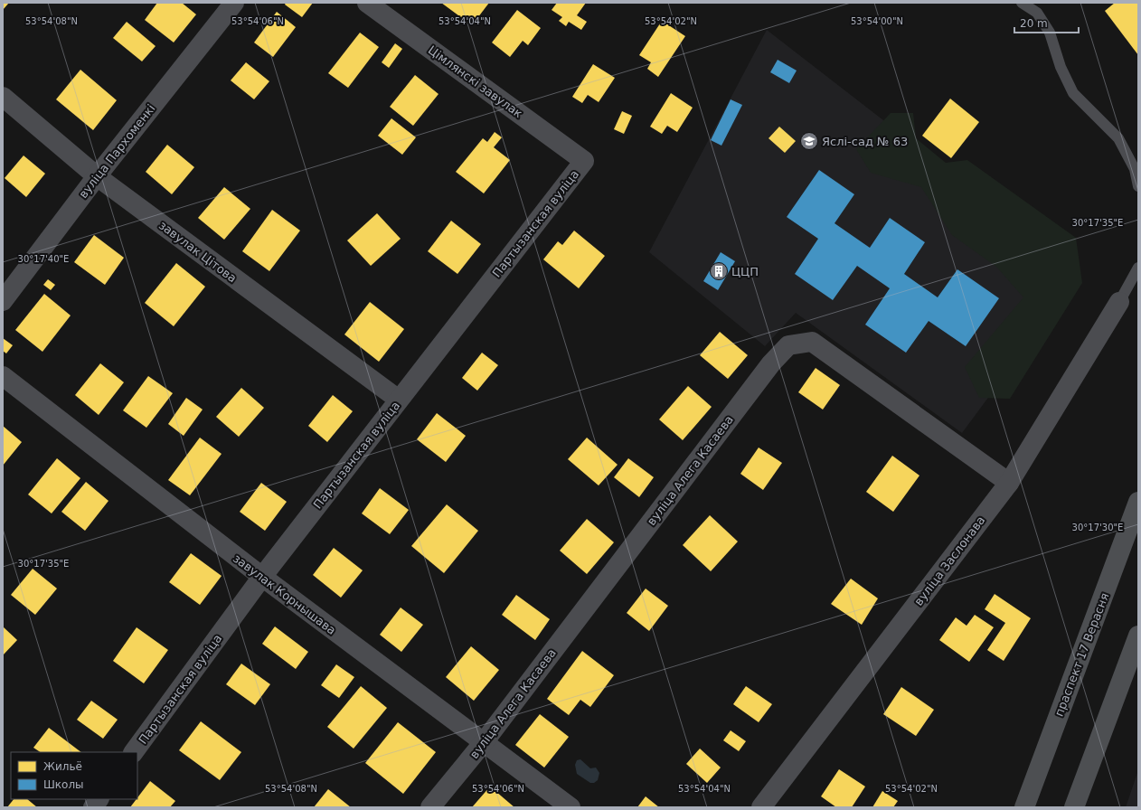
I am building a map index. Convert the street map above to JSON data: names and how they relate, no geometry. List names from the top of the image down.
{
  "streets": {
    "main road": ["праспект 17 Верасня"],
    "street": [
      "Цімлянскі завулак",
      "вуліца Пархоменкі",
      "Партызанская вуліца",
      "завулак Цітова",
      "вуліца Алега Касаева",
      "вуліца Заслонава",
      "завулак Корнышава"
    ]
  },
  "crossings": [
    ["Цімлянскі завулак", "Партызанская вуліца"],
    ["вуліца Пархоменкі", "завулак Цітова"],
    ["Партызанская вуліца", "завулак Цітова"],
    ["Партызанская вуліца", "завулак Корнышава"],
    ["вуліца Алега Касаева", "вуліца Заслонава"],
    ["вуліца Алега Касаева", "завулак Корнышава"]
  ],
  "places": {
    "school or university": ["Яслі-сад № 63"],
    "building": ["ЦЦП"]
  },
  "legend": ["Жильё", "Школы"],
  "scale_bar": "20 m",
  "coordinates": [
    "53°54'08\"N",
    "53°54'06\"N",
    "53°54'04\"N",
    "53°54'02\"N",
    "53°54'00\"N",
    "30°17'35\"E",
    "30°17'40\"E",
    "30°17'30\"E"
  ]
}
